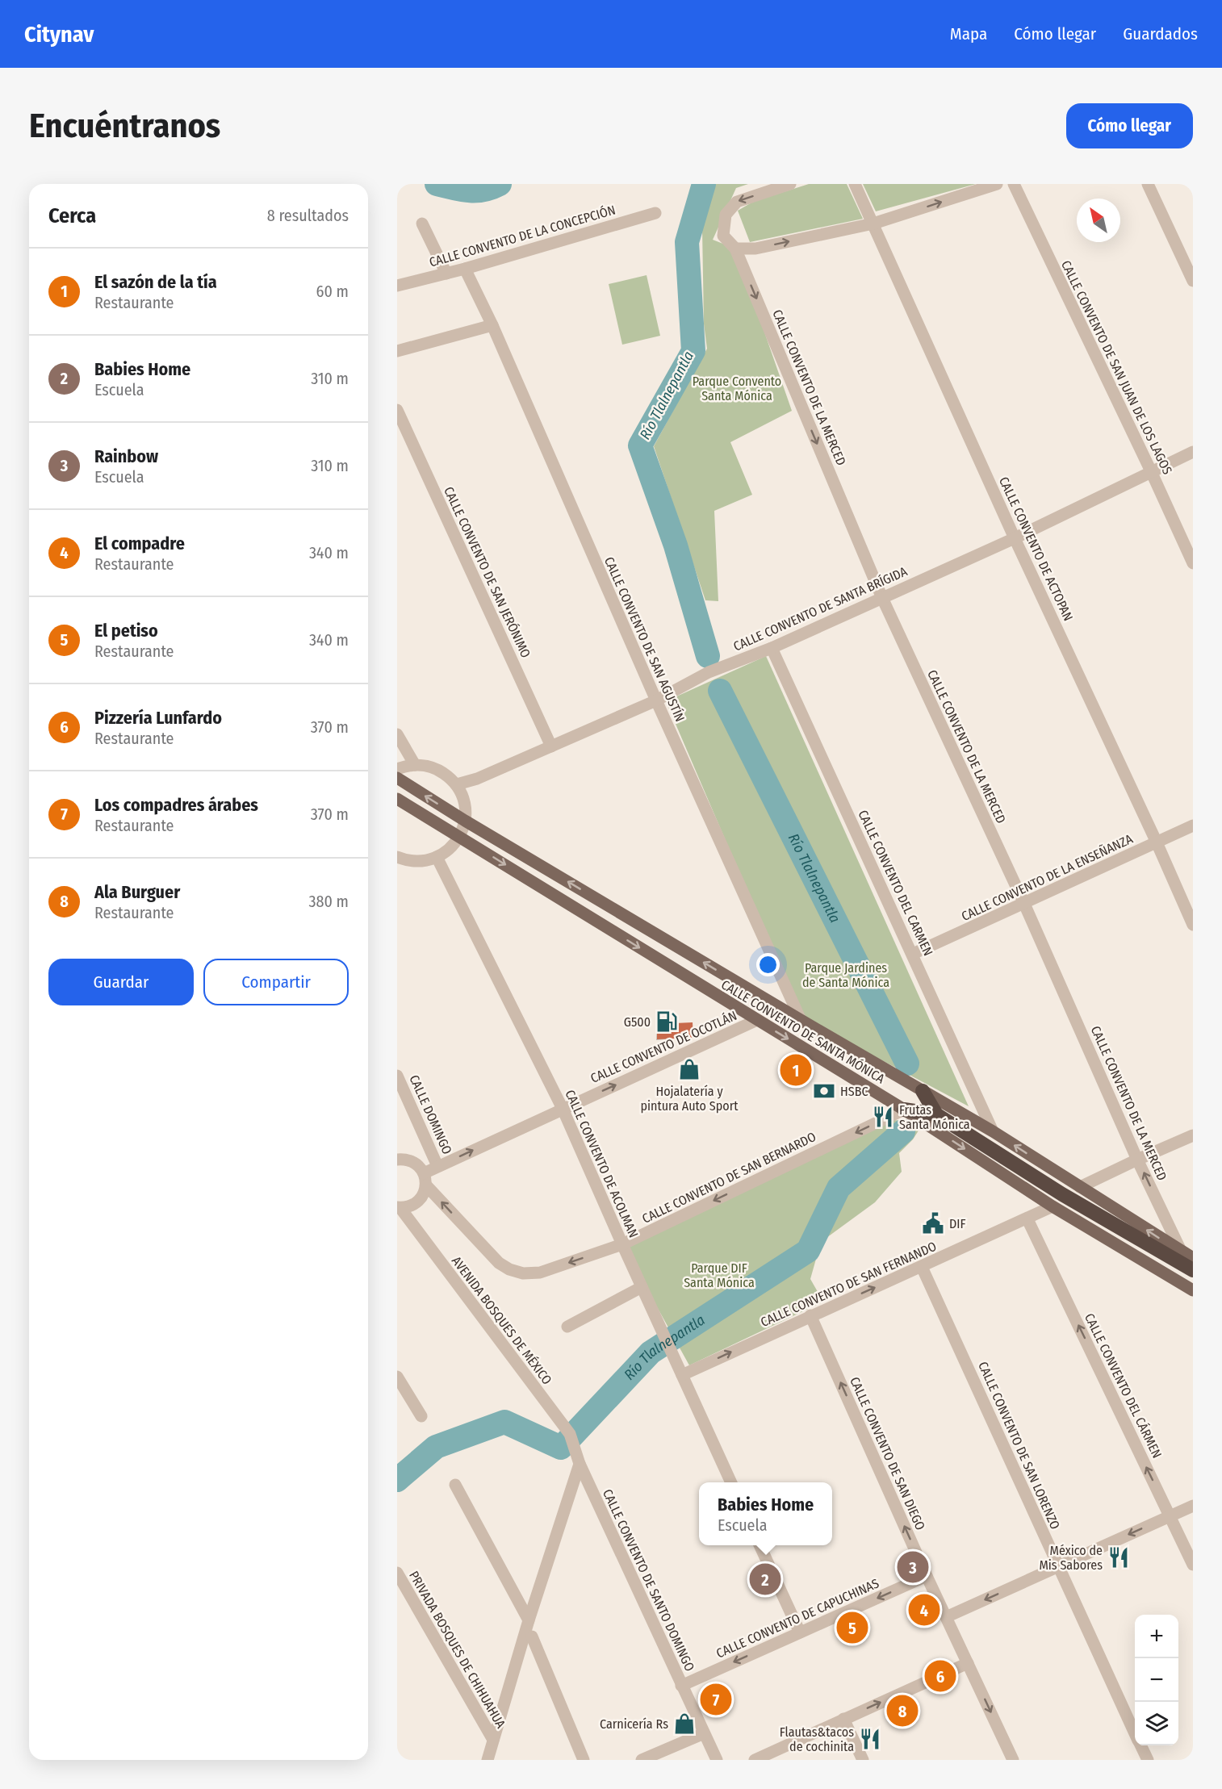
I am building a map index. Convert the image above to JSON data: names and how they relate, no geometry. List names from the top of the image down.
{
  "streets": {
    "main road": ["CALLE CONVENTO DE SANTA MÓNICA"],
    "street": [
      "CALLE CONVENTO DE LA CONCEPCIÓN",
      "CALLE CONVENTO DE SAN JUAN DE LOS LAGOS",
      "CALLE CONVENTO DE LA MERCED",
      "CALLE CONVENTO DE ACTOPAN",
      "CALLE CONVENTO DE SAN JERÓNIMO",
      "CALLE CONVENTO DE SANTA BRÍGIDA",
      "CALLE CONVENTO DE SAN AGUSTÍN",
      "CALLE CONVENTO DE LA ENSEÑANZA",
      "CALLE CONVENTO DEL CARMEN",
      "CALLE CONVENTO DE OCOTLÁN",
      "CALLE DOMINGO",
      "CALLE CONVENTO DE ACOLMAN",
      "CALLE CONVENTO DE SAN BERNARDO",
      "CALLE CONVENTO DE SAN FERNANDO",
      "AVENIDA BOSQUES DE MÉXICO",
      "CALLE CONVENTO DEL CÁRMEN",
      "CALLE CONVENTO DE SAN LORENZO",
      "CALLE CONVENTO DE SAN DIEGO",
      "CALLE CONVENTO DE SANTO DOMINGO",
      "CALLE CONVENTO DE CAPUCHINAS",
      "PRIVADA BOSQUES DE CHIHUAHUA"
    ]
  },
  "crossings": [
    ["CALLE CONVENTO DE LA CONCEPCIÓN", "CALLE CONVENTO DE SAN AGUSTÍN"],
    ["CALLE CONVENTO DE SAN JUAN DE LOS LAGOS", "CALLE CONVENTO DE SANTA BRÍGIDA"],
    ["CALLE CONVENTO DE LA MERCED", "CALLE CONVENTO DE SANTA BRÍGIDA"],
    ["CALLE CONVENTO DE LA MERCED", "CALLE CONVENTO DE LA ENSEÑANZA"],
    ["CALLE CONVENTO DE LA MERCED", "CALLE CONVENTO DE SANTA MÓNICA"],
    ["CALLE CONVENTO DE ACTOPAN", "CALLE CONVENTO DE SANTA BRÍGIDA"],
    ["CALLE CONVENTO DE ACTOPAN", "CALLE CONVENTO DE LA ENSEÑANZA"],
    ["CALLE CONVENTO DE SAN JERÓNIMO", "CALLE CONVENTO DE SANTA BRÍGIDA"],
    ["CALLE CONVENTO DE SANTA BRÍGIDA", "CALLE CONVENTO DE SAN AGUSTÍN"],
    ["CALLE CONVENTO DE SANTA BRÍGIDA", "CALLE CONVENTO DEL CARMEN"],
    ["CALLE CONVENTO DE SAN AGUSTÍN", "CALLE CONVENTO DE SANTA MÓNICA"],
    ["CALLE CONVENTO DE LA ENSEÑANZA", "CALLE CONVENTO DEL CARMEN"],
    ["CALLE CONVENTO DEL CARMEN", "CALLE CONVENTO DE SANTA MÓNICA"],
    ["CALLE CONVENTO DE SANTA MÓNICA", "CALLE CONVENTO DE OCOTLÁN"],
    ["CALLE CONVENTO DE SANTA MÓNICA", "CALLE CONVENTO DE SAN BERNARDO"],
    ["CALLE CONVENTO DE SANTA MÓNICA", "CALLE CONVENTO DE SAN FERNANDO"],
    ["CALLE CONVENTO DE OCOTLÁN", "CALLE DOMINGO"],
    ["CALLE CONVENTO DE OCOTLÁN", "CALLE CONVENTO DE ACOLMAN"],
    ["CALLE CONVENTO DE ACOLMAN", "CALLE CONVENTO DE SAN BERNARDO"],
    ["CALLE CONVENTO DE ACOLMAN", "CALLE CONVENTO DE SAN FERNANDO"],
    ["CALLE CONVENTO DE SAN FERNANDO", "CALLE CONVENTO DEL CÁRMEN"],
    ["CALLE CONVENTO DE SAN FERNANDO", "CALLE CONVENTO DE SAN LORENZO"],
    ["CALLE CONVENTO DE SAN FERNANDO", "CALLE CONVENTO DE SAN DIEGO"],
    ["AVENIDA BOSQUES DE MÉXICO", "CALLE CONVENTO DE SANTO DOMINGO"],
    ["CALLE CONVENTO DE SAN DIEGO", "CALLE CONVENTO DE CAPUCHINAS"],
    ["CALLE CONVENTO DE SANTO DOMINGO", "CALLE CONVENTO DE CAPUCHINAS"]
  ],
  "one_way": [
    "CALLE CONVENTO DE OCOTLÁN",
    "CALLE CONVENTO DE SAN BERNARDO",
    "CALLE CONVENTO DE SAN FERNANDO",
    "CALLE CONVENTO DEL CÁRMEN"
  ],
  "water": ["Río Tlalnepantla"],
  "parks": ["Parque Convento Santa Mónica", "Parque Jardines de Santa Mónica", "Parque DIF Santa Mónica"],
  "places": {
    "fuel station": ["G500"],
    "shop": ["Hojalatería y pintura Auto Sport", "Carnicería Rs"],
    "bank": ["HSBC"],
    "restaurant": ["Frutas Santa Mónica", "México de Mis Sabores", "Flautas&tacos de cochinita"],
    "public building": ["DIF"]
  },
  "north": "top left",
  "page": {
    "header": "Citynav",
    "nav": ["Mapa", "Cómo llegar", "Guardados"],
    "buttons": [
      "Cómo llegar",
      ["Guardar", "Compartir"]
    ],
    "title": "Encuéntranos",
    "heading": ["Cerca", "8 resultados"],
    "list": [
      {
        "mark": "1",
        "name": "El sazón de la tía",
        "note": "Restaurante",
        "value": "60 m"
      },
      {
        "mark": "2",
        "name": "Babies Home",
        "note": "Escuela",
        "value": "310 m"
      },
      {
        "mark": "3",
        "name": "Rainbow",
        "note": "Escuela",
        "value": "310 m"
      },
      {
        "mark": "4",
        "name": "El compadre",
        "note": "Restaurante",
        "value": "340 m"
      },
      {
        "mark": "5",
        "name": "El petiso",
        "note": "Restaurante",
        "value": "340 m"
      },
      {
        "mark": "6",
        "name": "Pizzería Lunfardo",
        "note": "Restaurante",
        "value": "370 m"
      },
      {
        "mark": "7",
        "name": "Los compadres árabes",
        "note": "Restaurante",
        "value": "370 m"
      },
      {
        "mark": "8",
        "name": "Ala Burguer",
        "note": "Restaurante",
        "value": "380 m"
      }
    ],
    "pins": [
      "1",
      "3",
      "2",
      "4",
      "5",
      "6",
      "7",
      "8"
    ],
    "popup": ["Babies Home", "Escuela"],
    "map_buttons": ["+", "−"]
  }
}
